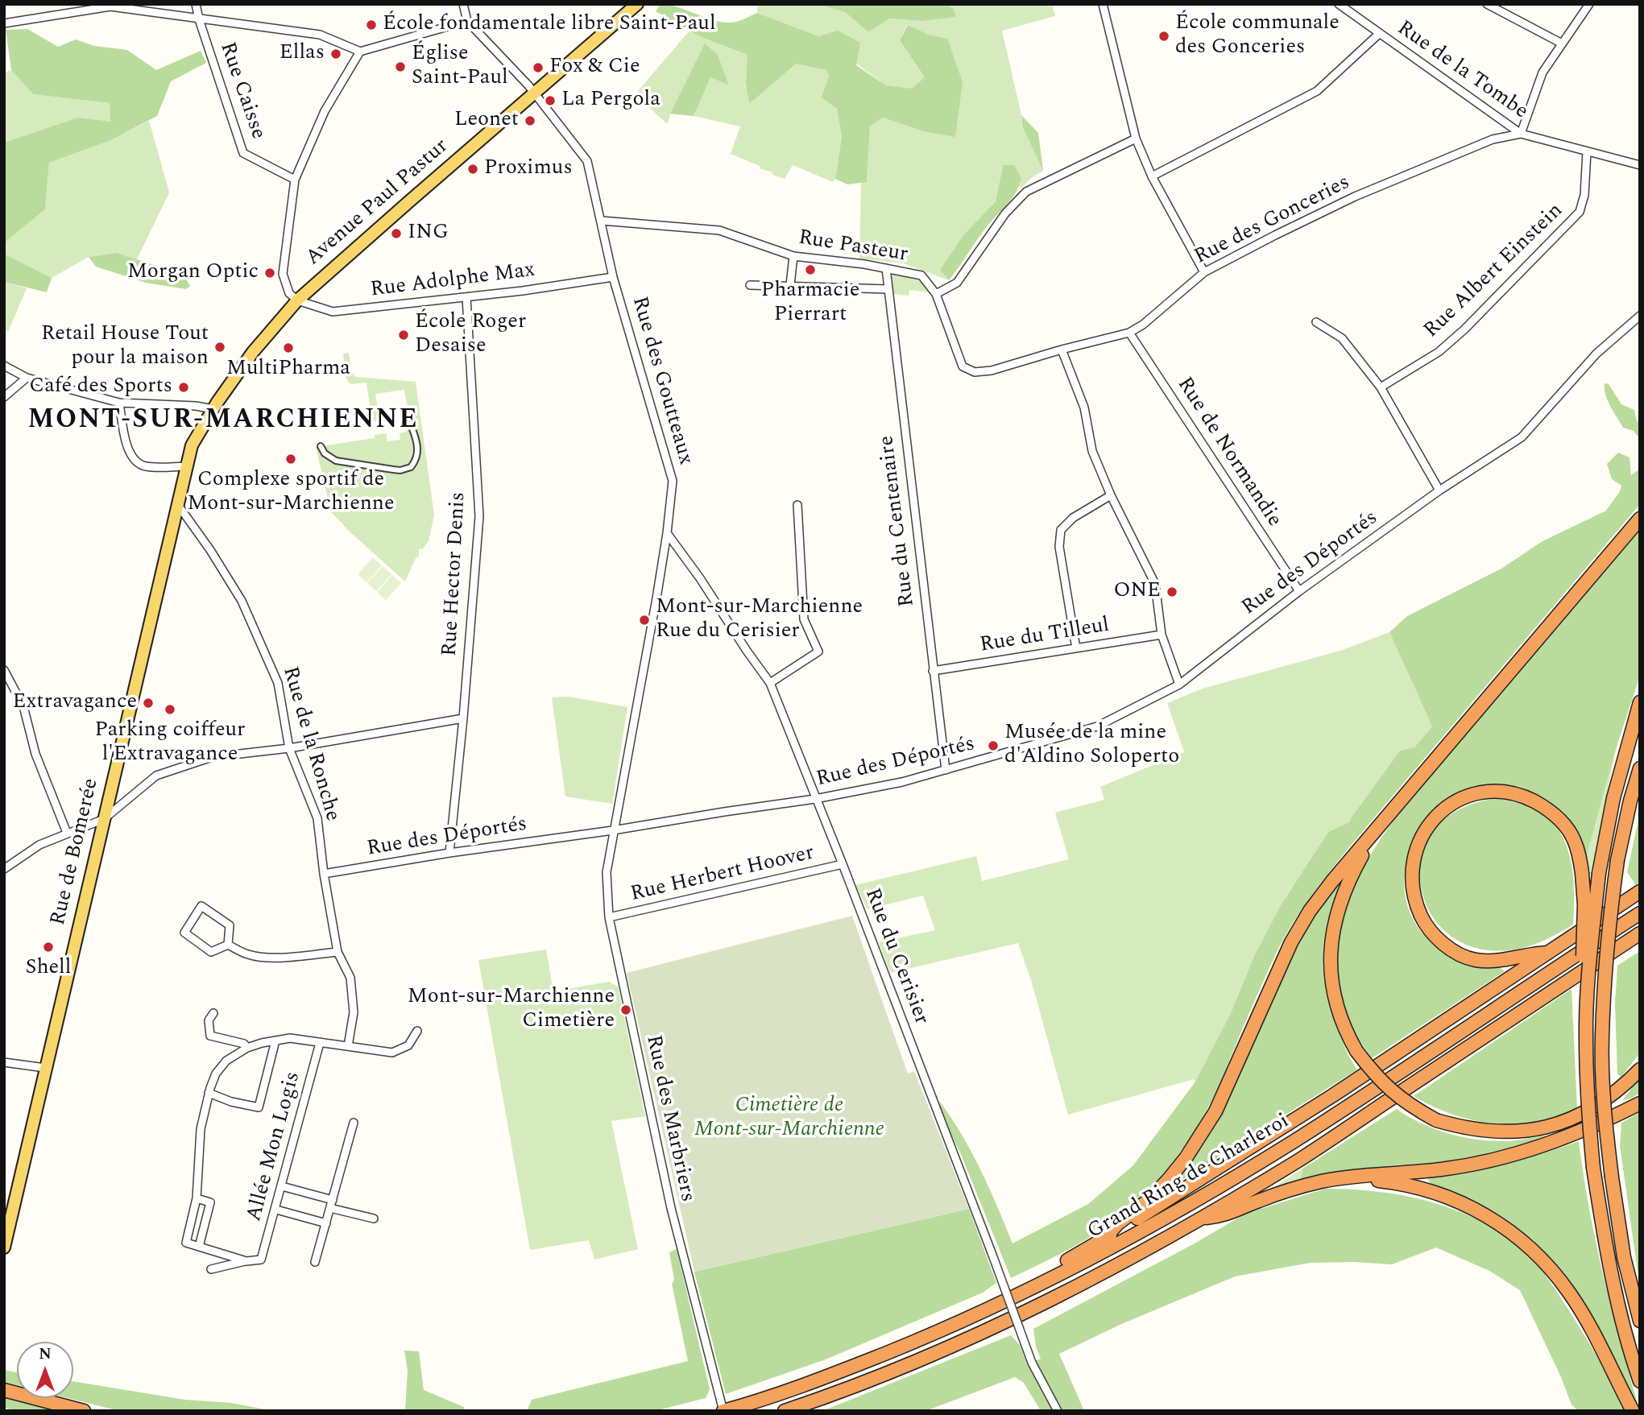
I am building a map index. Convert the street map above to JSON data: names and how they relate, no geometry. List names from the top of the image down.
{
  "streets": {
    "highway": ["Grand Ring de Charleroi"],
    "main road": ["Avenue Paul Pastur", "Rue de Bomerée"],
    "street": [
      "Rue de la Tombe",
      "Rue Caisse",
      "Rue des Gonceries",
      "Rue Pasteur",
      "Rue Albert Einstein",
      "Rue Adolphe Max",
      "Rue des Goutteaux",
      "Rue de Normandie",
      "Rue du Centenaire",
      "Rue des Déportés",
      "Rue Hector Denis",
      "Rue du Tilleul",
      "Rue de la Ronche",
      "Rue Herbert Hoover",
      "Rue du Cerisier",
      "Rue des Marbriers",
      "Allée Mon Logis"
    ]
  },
  "crossings": [
    ["Rue de la Tombe", "Rue des Gonceries"],
    ["Rue de la Tombe", "Rue Albert Einstein"],
    ["Avenue Paul Pastur", "Rue Adolphe Max"],
    ["Avenue Paul Pastur", "Rue des Goutteaux"],
    ["Avenue Paul Pastur", "Rue de Bomerée"],
    ["Rue des Gonceries", "Rue Pasteur"],
    ["Rue des Gonceries", "Rue de Normandie"],
    ["Rue Pasteur", "Rue des Goutteaux"],
    ["Rue Pasteur", "Rue du Centenaire"],
    ["Rue Adolphe Max", "Rue des Goutteaux"],
    ["Rue Adolphe Max", "Rue Hector Denis"],
    ["Rue des Goutteaux", "Rue des Déportés"],
    ["Rue des Goutteaux", "Rue du Cerisier"],
    ["Rue des Goutteaux", "Rue des Marbriers"],
    ["Rue de Normandie", "Rue des Déportés"],
    ["Rue du Centenaire", "Rue des Déportés"],
    ["Rue du Centenaire", "Rue du Tilleul"],
    ["Rue des Déportés", "Rue Hector Denis"],
    ["Rue des Déportés", "Rue de la Ronche"],
    ["Rue des Déportés", "Rue du Cerisier"],
    ["Rue des Déportés", "Rue des Marbriers"],
    ["Rue de la Ronche", "Rue de Bomerée"],
    ["Rue Herbert Hoover", "Rue du Cerisier"],
    ["Rue Herbert Hoover", "Rue des Marbriers"],
    ["Rue des Marbriers", "Grand Ring de Charleroi"]
  ],
  "districts": ["MONT-SUR-MARCHIENNE"],
  "parks": ["Cimetière de Mont-sur-Marchienne"],
  "places": [
    "École fondamentale libre Saint-Paul",
    "École communale des Gonceries",
    "Ellas",
    "Église Saint-Paul",
    "Fox & Cie",
    "La Pergola",
    "Leonet",
    "Proximus",
    "ING",
    "Pharmacie Pierrart",
    "Morgan Optic",
    "École Roger Desaise",
    "Retail House Tout pour la maison",
    "MultiPharma",
    "Café des Sports",
    "Complexe sportif de Mont-sur-Marchienne",
    "ONE",
    "Mont-sur-Marchienne Rue du Cerisier",
    "Extravagance",
    "Parking coiffeur l'Extravagance",
    "Musée de la mine d'Aldino Soloperto",
    "Shell",
    "Mont-sur-Marchienne Cimetière"
  ],
  "north": "top"
}
